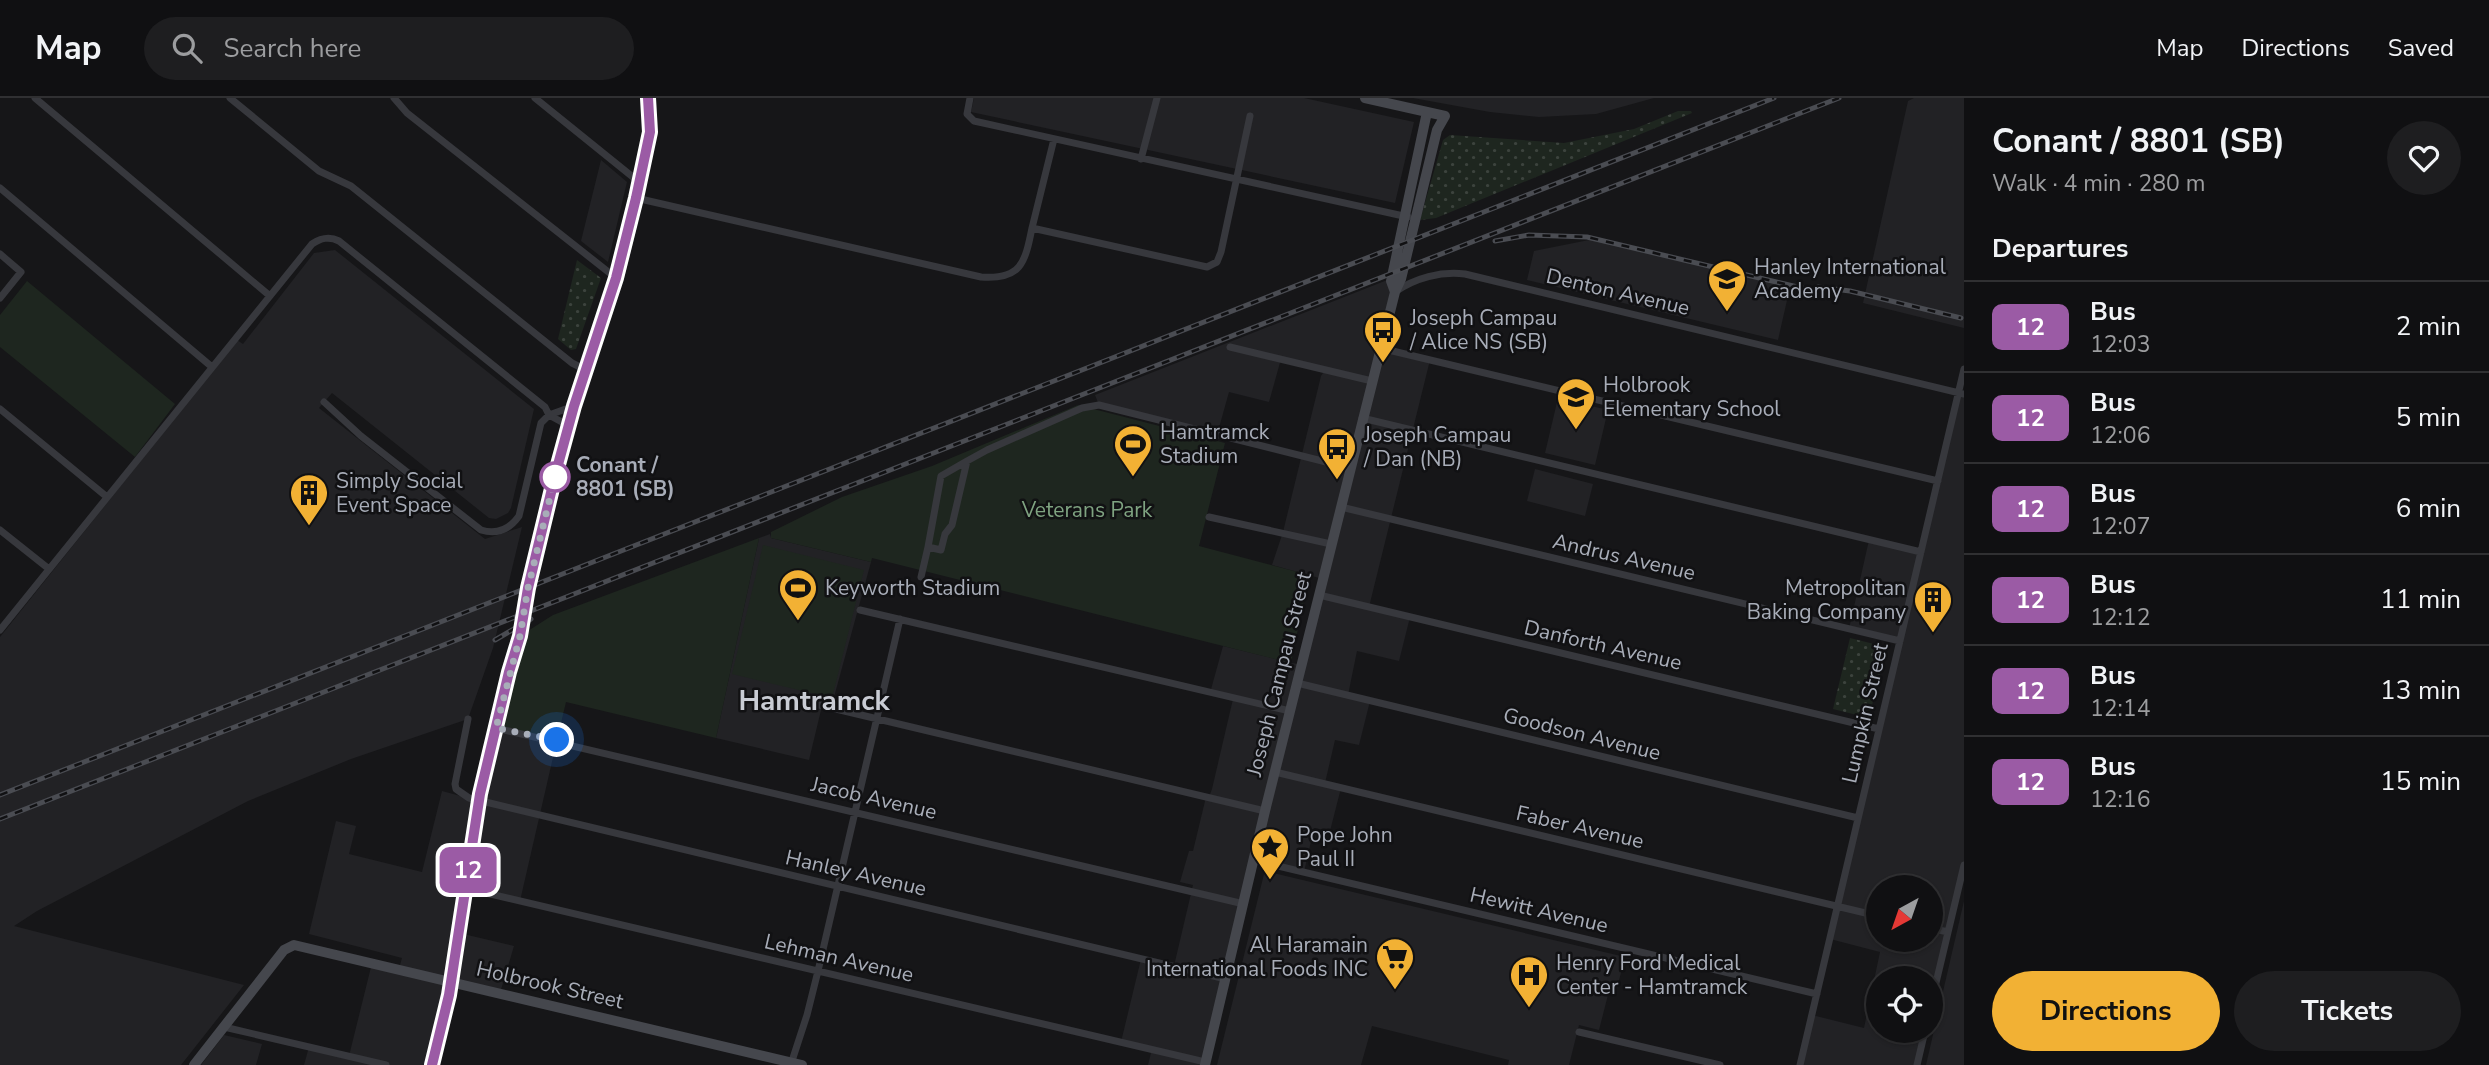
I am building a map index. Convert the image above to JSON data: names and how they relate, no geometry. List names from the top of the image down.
{
  "streets": {
    "street": [
      "Denton Avenue",
      "Andrus Avenue",
      "Danforth Avenue",
      "Joseph Campau Street",
      "Lumpkin Street",
      "Goodson Avenue",
      "Jacob Avenue",
      "Faber Avenue",
      "Hanley Avenue",
      "Hewitt Avenue",
      "Lehman Avenue",
      "Holbrook Street"
    ]
  },
  "crossings": [
    ["Denton Avenue", "Joseph Campau Street"],
    ["Denton Avenue", "Lumpkin Street"],
    ["Andrus Avenue", "Joseph Campau Street"],
    ["Andrus Avenue", "Lumpkin Street"],
    ["Danforth Avenue", "Joseph Campau Street"],
    ["Danforth Avenue", "Lumpkin Street"],
    ["Joseph Campau Street", "Goodson Avenue"],
    ["Joseph Campau Street", "Jacob Avenue"],
    ["Joseph Campau Street", "Faber Avenue"],
    ["Joseph Campau Street", "Hanley Avenue"],
    ["Joseph Campau Street", "Hewitt Avenue"],
    ["Joseph Campau Street", "Lehman Avenue"],
    ["Lumpkin Street", "Goodson Avenue"],
    ["Lumpkin Street", "Faber Avenue"],
    ["Lumpkin Street", "Hewitt Avenue"]
  ],
  "districts": ["Hamtramck"],
  "parks": ["Veterans Park"],
  "places": {
    "school or university": ["Hanley International Academy", "Holbrook Elementary School"],
    "bus stop": ["Joseph Campau / Alice NS (SB)", "Joseph Campau / Dan (NB)"],
    "other": ["Conant / 8801 (SB)"],
    "sports": ["Hamtramck Stadium", "Keyworth Stadium"],
    "building": ["Simply Social Event Space", "Metropolitan Baking Company"],
    "place": ["Pope John Paul II"],
    "supermarket": ["Al Haramain International Foods INC"],
    "hospital": ["Henry Ford Medical Center - Hamtramck"]
  },
  "lines": ["bus line 12"],
  "north": "bottom left",
  "page": {
    "header": "Map",
    "search": "Search here",
    "nav": ["Map", "Directions", "Saved"],
    "on_map": "12",
    "heading": [
      ["Conant / 8801 (SB)", "Walk · 4 min · 280 m"],
      "Departures"
    ],
    "list": [
      {
        "mark": "12",
        "name": "Bus",
        "note": "12:03",
        "value": "2 min"
      },
      {
        "mark": "12",
        "name": "Bus",
        "note": "12:06",
        "value": "5 min"
      },
      {
        "mark": "12",
        "name": "Bus",
        "note": "12:07",
        "value": "6 min"
      },
      {
        "mark": "12",
        "name": "Bus",
        "note": "12:12",
        "value": "11 min"
      },
      {
        "mark": "12",
        "name": "Bus",
        "note": "12:14",
        "value": "13 min"
      },
      {
        "mark": "12",
        "name": "Bus",
        "note": "12:16",
        "value": "15 min"
      }
    ],
    "buttons": ["Directions", "Tickets"]
  }
}
